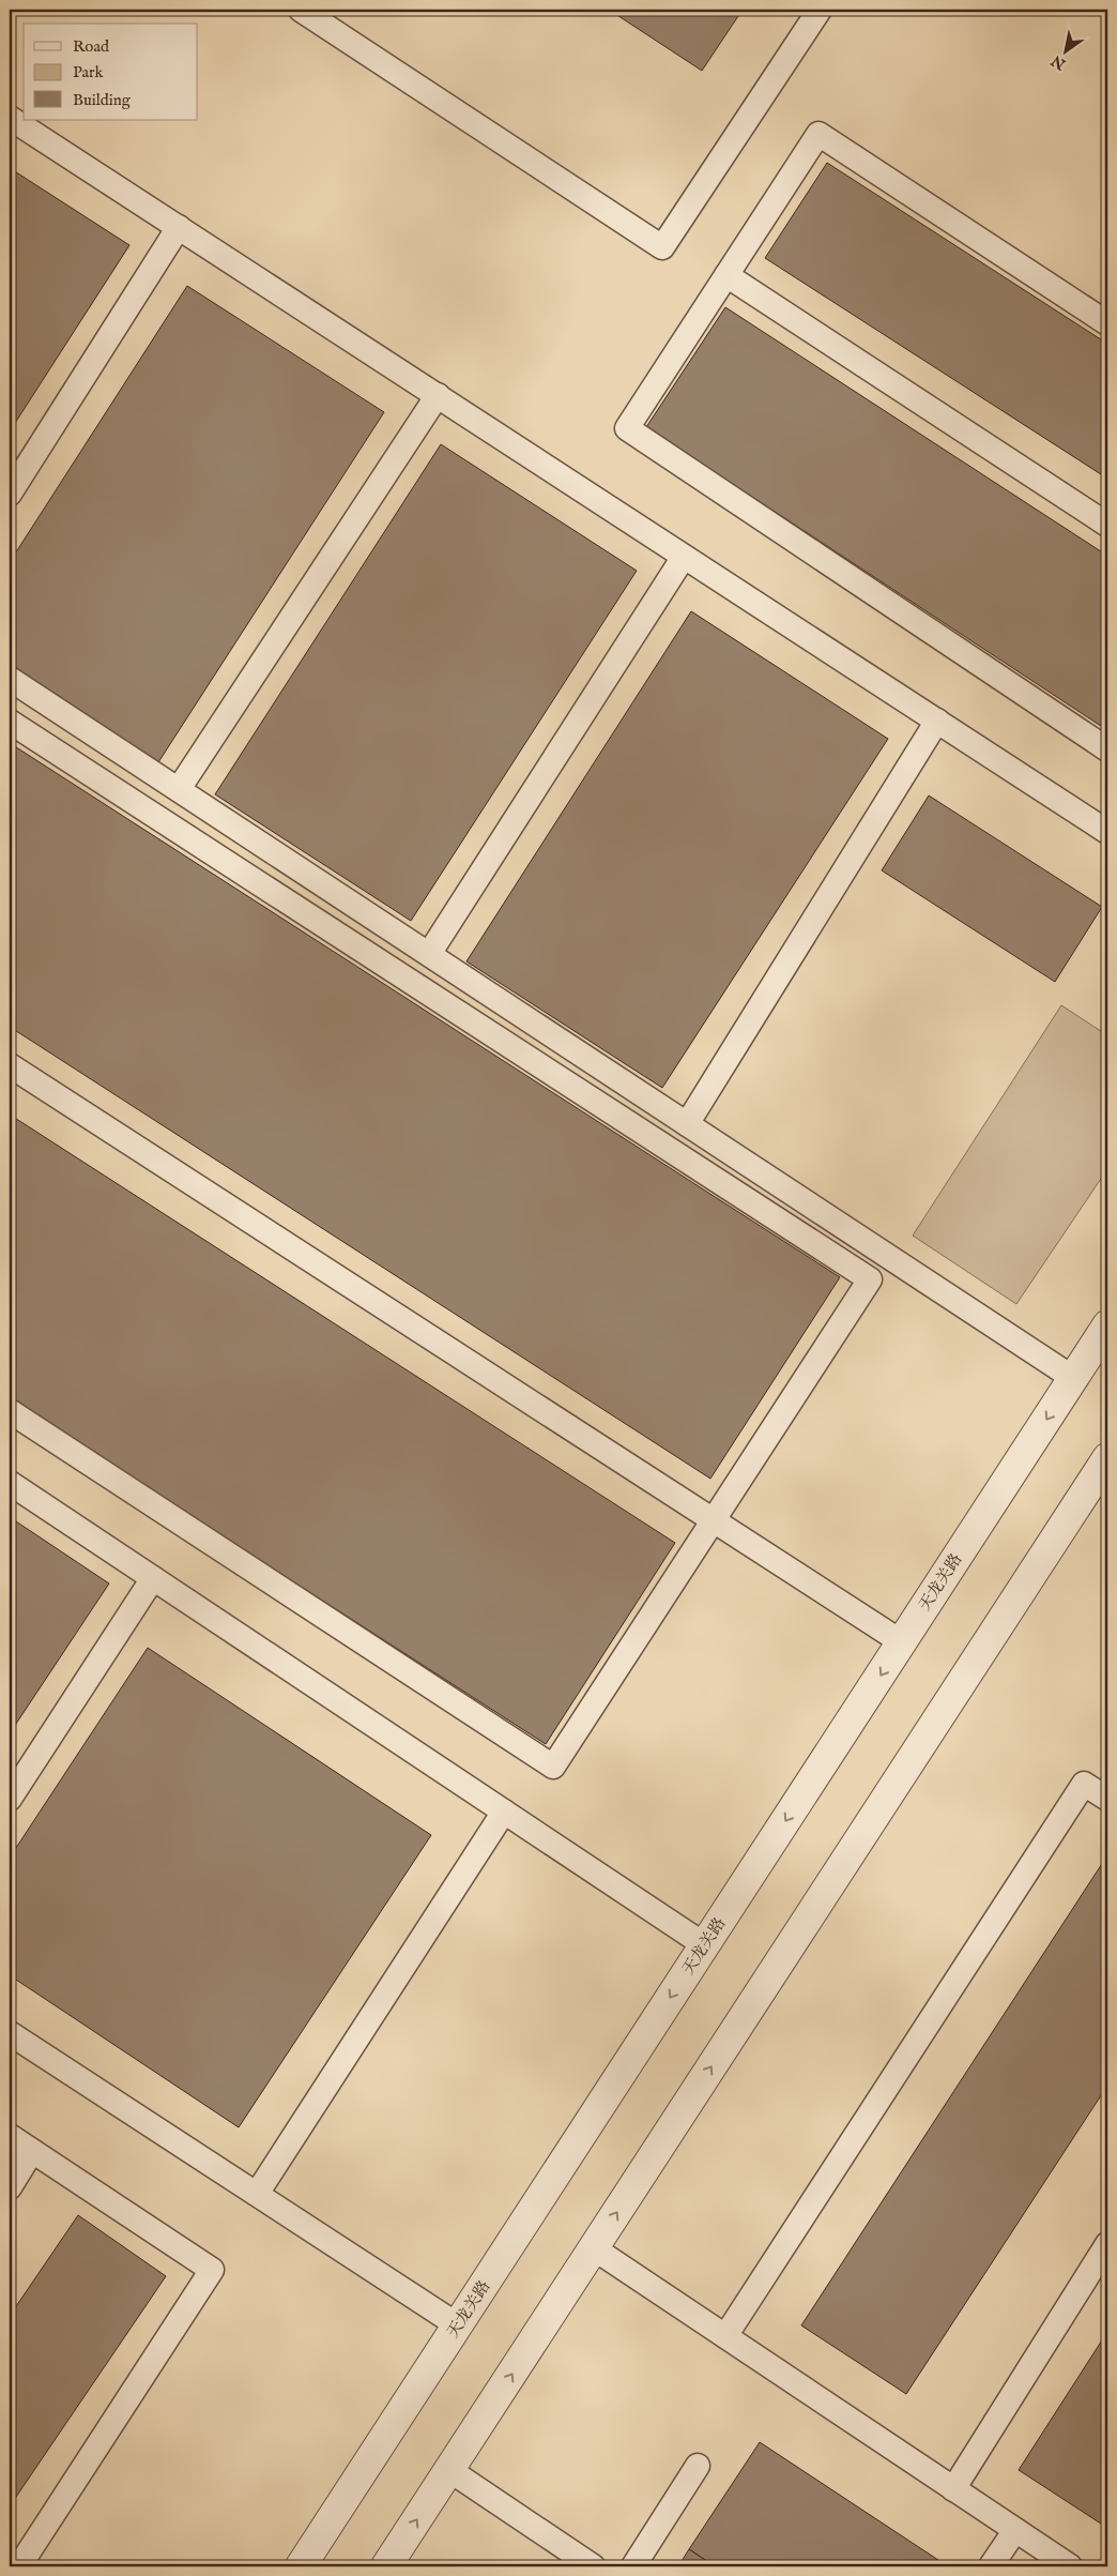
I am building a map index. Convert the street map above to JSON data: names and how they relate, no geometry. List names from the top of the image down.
{
  "streets": {
    "street": ["天龙关路"]
  },
  "legend": ["Road", "Park", "Building"],
  "north": "bottom left"
}
